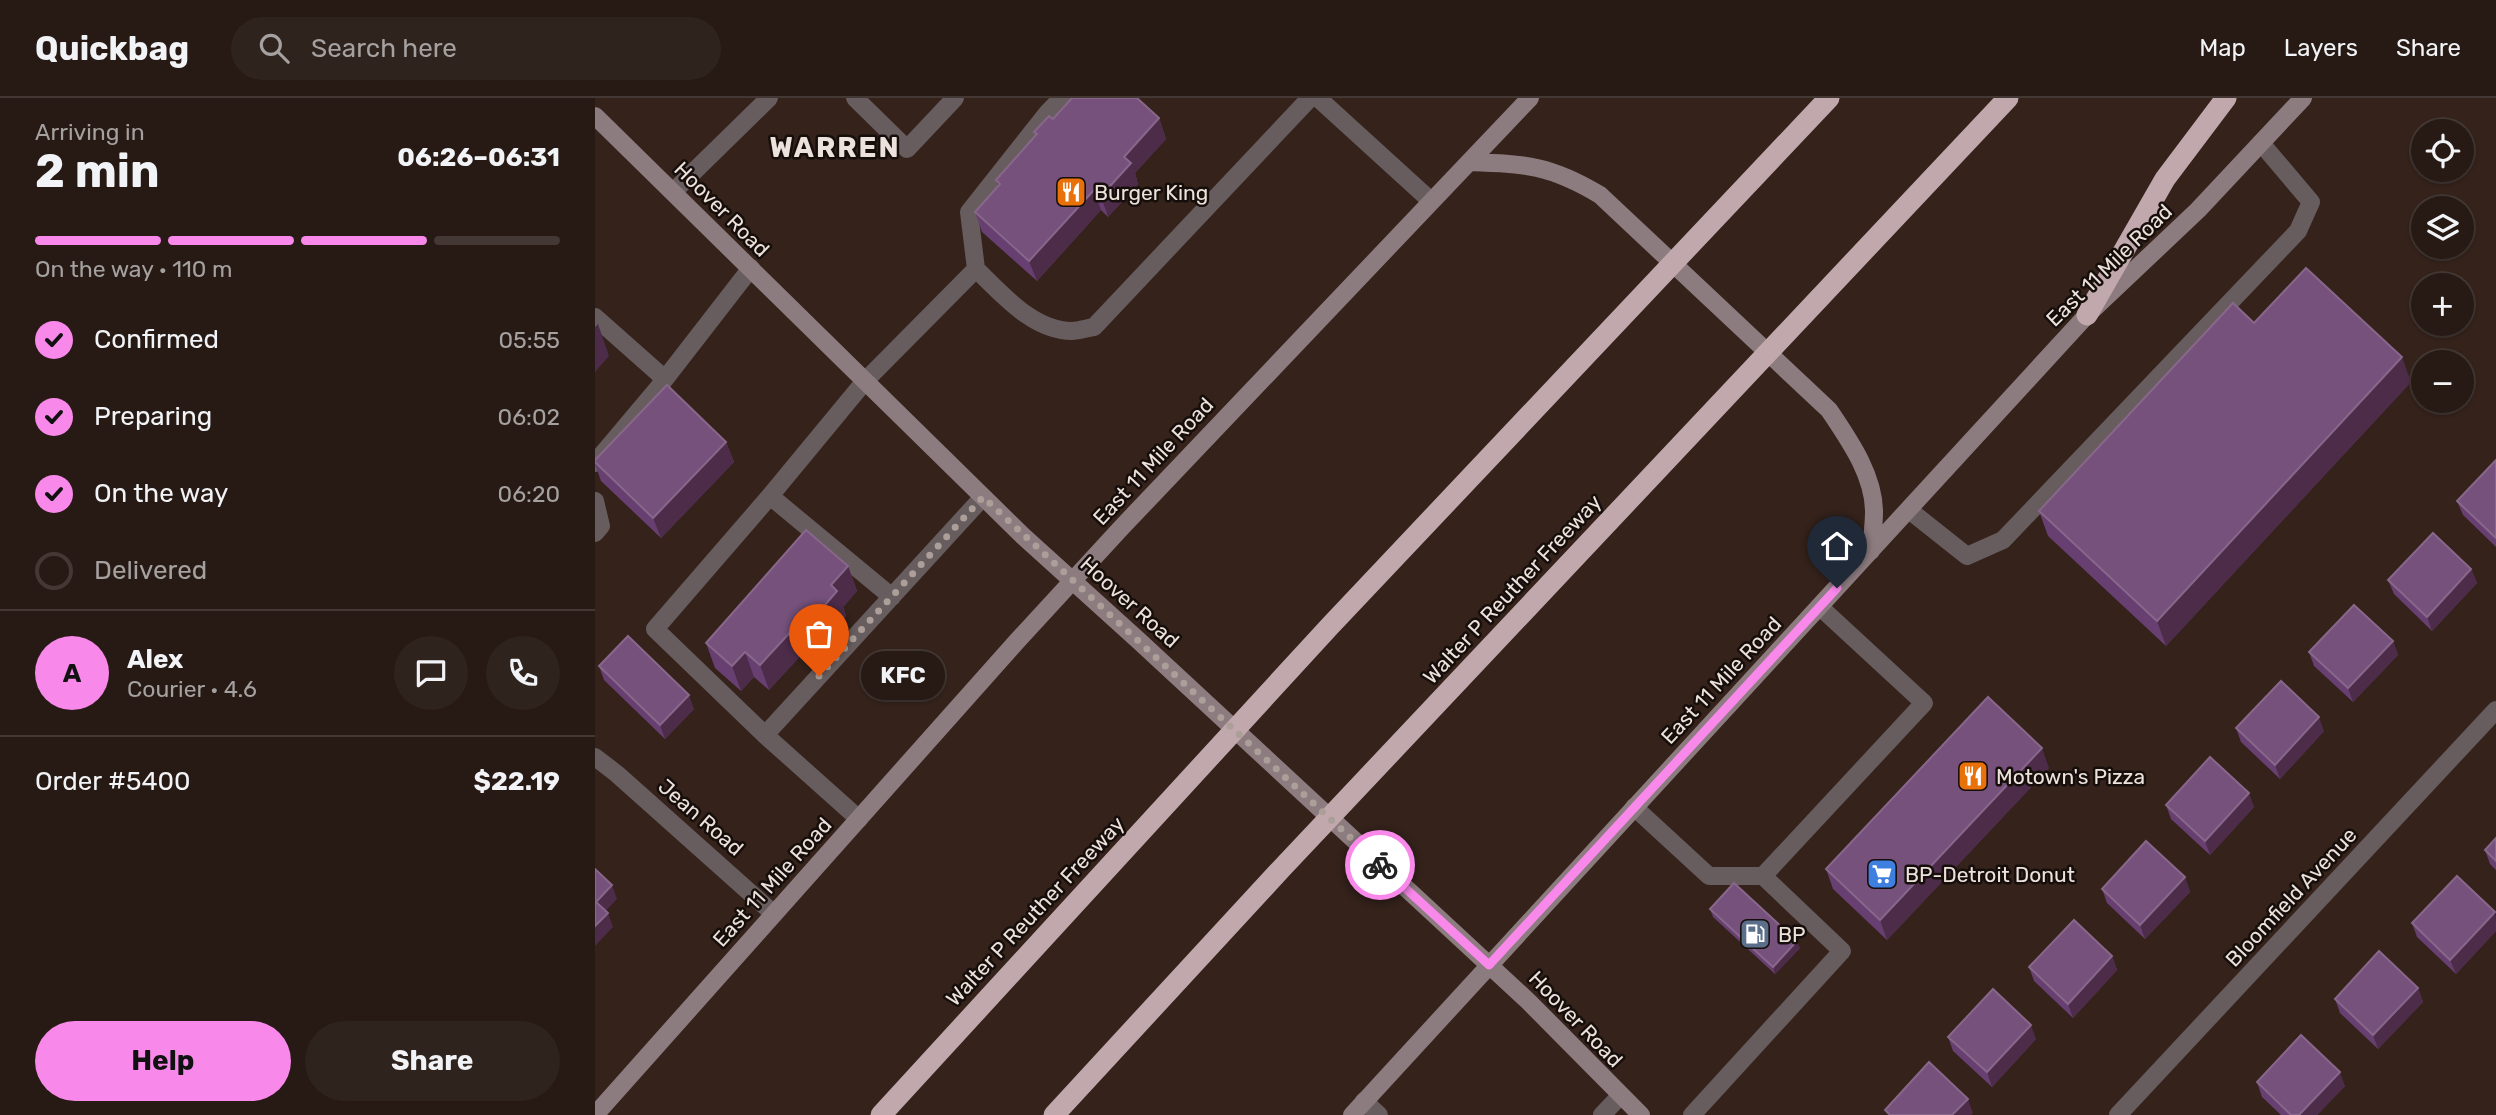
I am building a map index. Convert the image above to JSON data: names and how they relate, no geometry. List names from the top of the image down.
{
  "streets": {
    "highway": ["Walter P Reuther Freeway"],
    "main road": ["Hoover Road", "East 11 Mile Road"],
    "street": ["Jean Road", "Bloomfield Avenue"]
  },
  "crossings": [
    ["Hoover Road", "East 11 Mile Road"],
    ["East 11 Mile Road", "Jean Road"]
  ],
  "districts": ["WARREN"],
  "places": {
    "restaurant": ["Burger King", "Motown's Pizza"],
    "other": ["KFC"],
    "supermarket": ["BP-Detroit Donut"],
    "fuel station": ["BP"]
  },
  "page": {
    "header": "Quickbag",
    "search": "Search here",
    "nav": ["Map", "Layers", "Share"],
    "heading": ["2 min", "Arriving in", "06:26–06:31"],
    "panel": [
      "Alex",
      "Courier · 4.6",
      "Order #5400",
      "$22.19"
    ],
    "map_buttons": ["+", "−"],
    "bar": "On the way · 110 m",
    "list": [
      ["Confirmed", "05:55"],
      ["Preparing", "06:02"],
      ["On the way", "06:20"],
      "Delivered"
    ],
    "round": "A",
    "bubble": "KFC",
    "buttons": ["Help", "Share"]
  }
}
